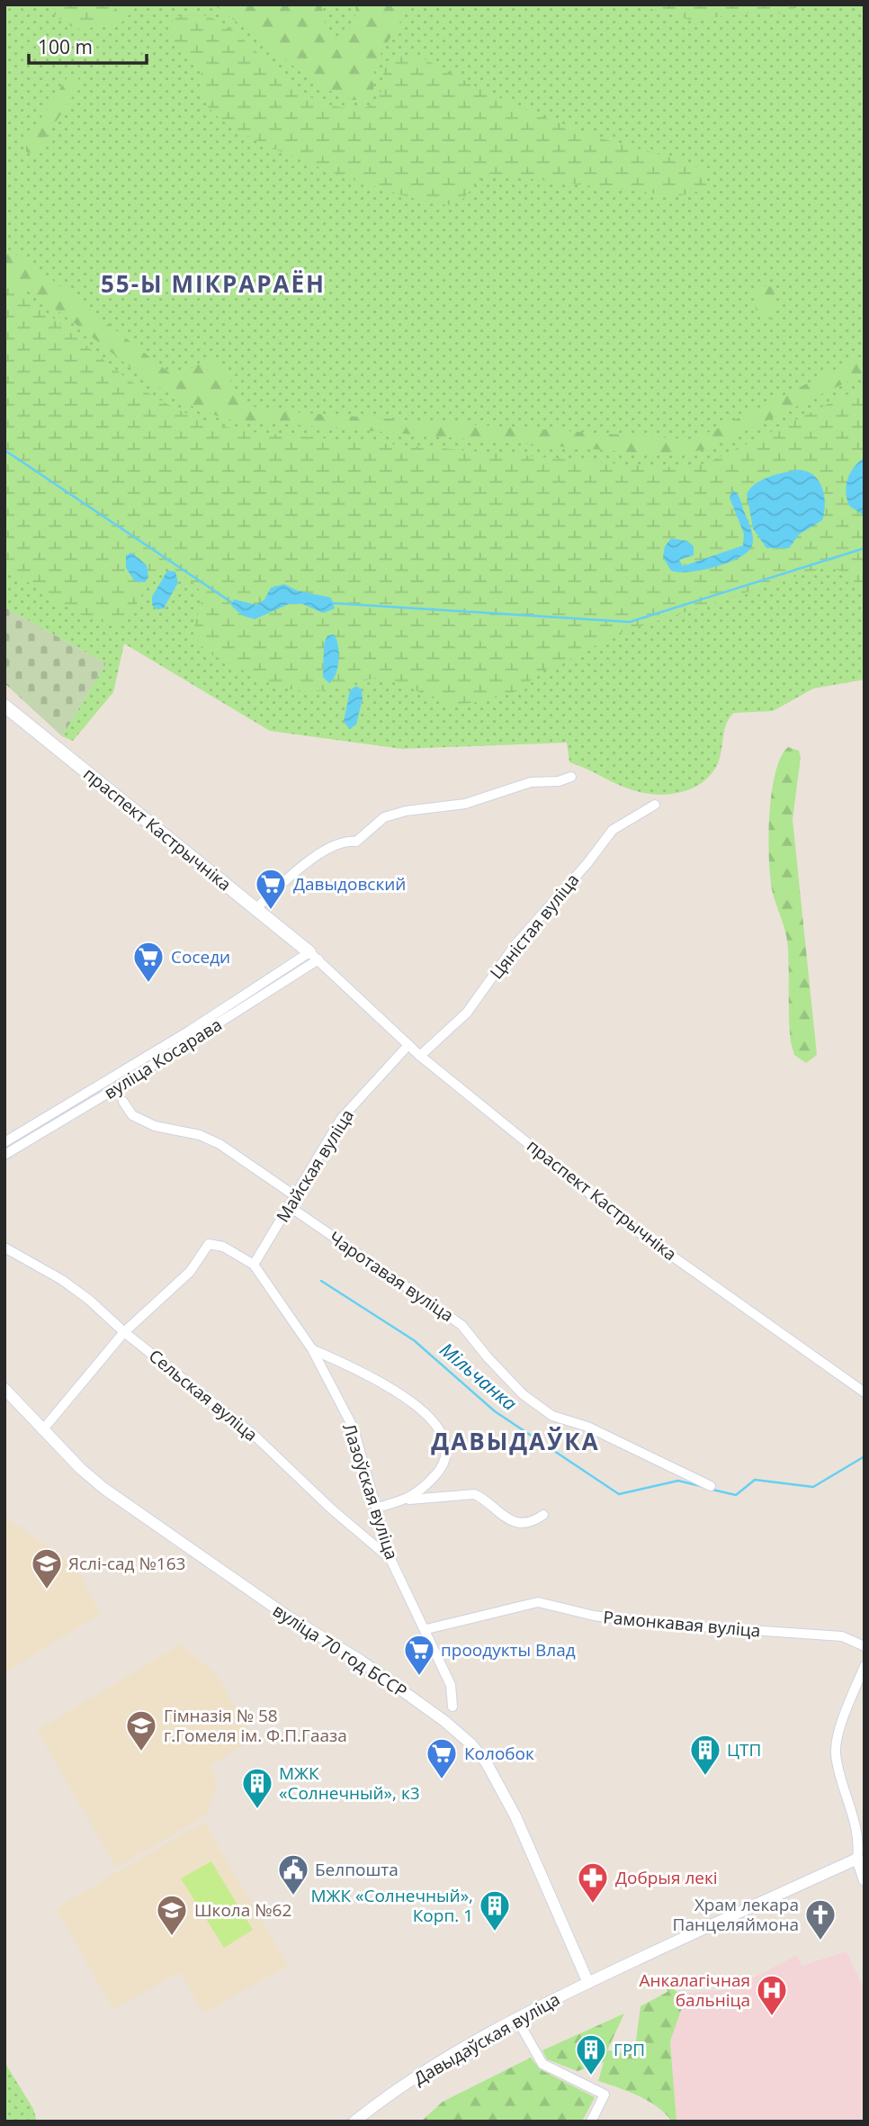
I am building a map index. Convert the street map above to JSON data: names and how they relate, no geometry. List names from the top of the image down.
{
  "streets": {
    "main road": ["праспект Кастрычніка"],
    "street": [
      "Цяністая вуліца",
      "вуліца Косарава",
      "Майская вуліца",
      "Чаротавая вуліца",
      "Сельская вуліца",
      "Лазоўская вуліца",
      "Рамонкавая вуліца",
      "вуліца 70 год БССР",
      "Давыдаўская вуліца"
    ]
  },
  "crossings": [
    ["праспект Кастрычніка", "Цяністая вуліца"],
    ["праспект Кастрычніка", "вуліца Косарава"],
    ["праспект Кастрычніка", "Майская вуліца"],
    ["Майская вуліца", "Чаротавая вуліца"],
    ["Майская вуліца", "Лазоўская вуліца"],
    ["Сельская вуліца", "Лазоўская вуліца"],
    ["Лазоўская вуліца", "Рамонкавая вуліца"],
    ["вуліца 70 год БССР", "Давыдаўская вуліца"]
  ],
  "districts": ["55-Ы МІКРАРАЁН", "ДАВЫДАЎКА"],
  "water": ["Мільчанка"],
  "places": {
    "supermarket": [
      "Давыдовский",
      "Соседи",
      "проодукты Влад",
      "Колобок"
    ],
    "school or university": ["Яслі-сад №163", "Гімназія № 58 г.Гомеля ім. Ф.П.Гааза", "Школа №62"],
    "building": [
      "ЦТП",
      "МЖК «Солнечный», к3",
      "МЖК «Солнечный», Корп. 1",
      "ГРП"
    ],
    "public building": ["Белпошта"],
    "pharmacy": ["Добрыя лекі"],
    "church": ["Храм лекара Панцеляймона"],
    "hospital": ["Анкалагічная бальніца"]
  },
  "scale_bar": "100 m"
}
